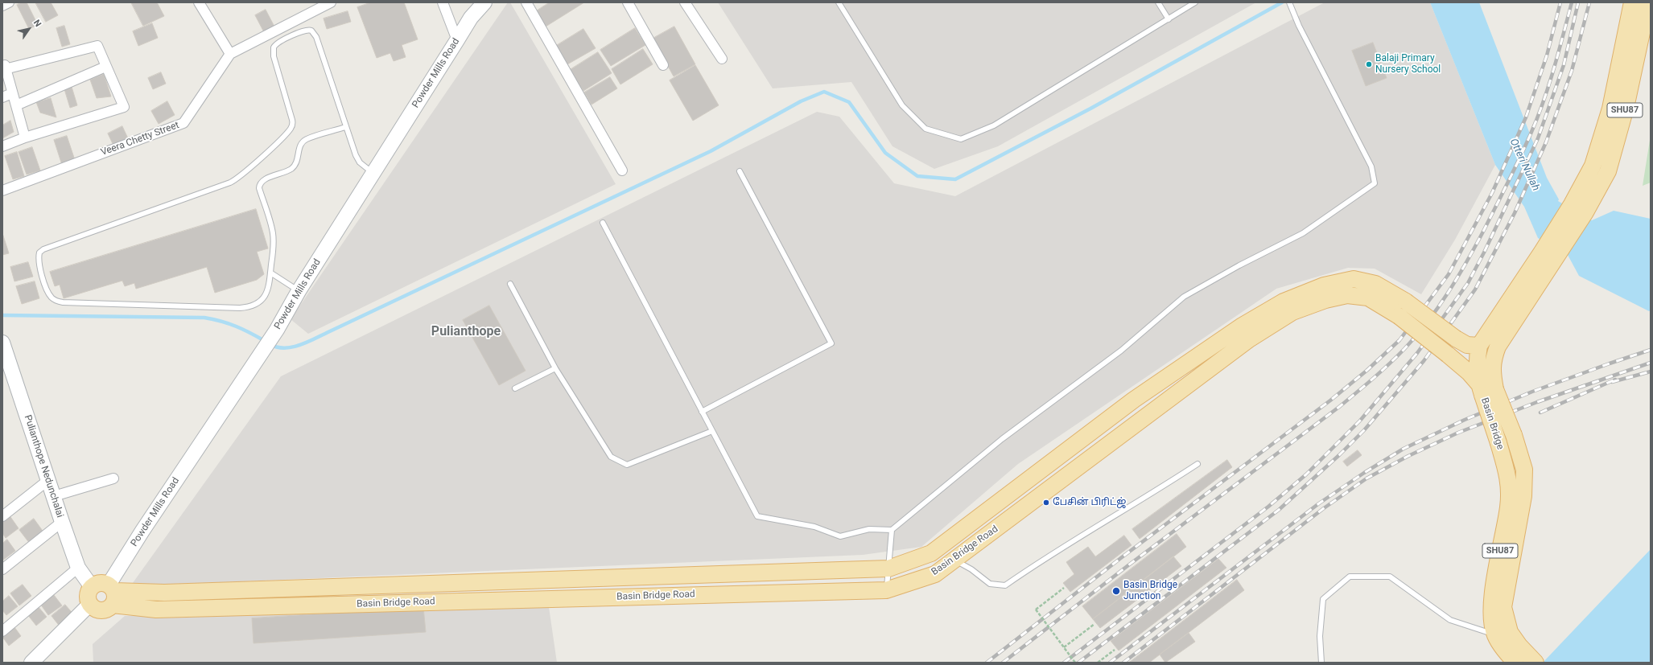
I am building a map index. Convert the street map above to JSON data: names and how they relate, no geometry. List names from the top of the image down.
{
  "streets": {
    "main road": ["SHU87", "Basin Bridge", "Basin Bridge Road"],
    "street": ["Powder Mills Road", "Veera Chetty Street", "Pulianthope Nedunchalai"]
  },
  "crossings": [
    ["Powder Mills Road", "Pulianthope Nedunchalai"],
    ["Powder Mills Road", "Basin Bridge Road"],
    ["Basin Bridge", "Basin Bridge Road"],
    ["Pulianthope Nedunchalai", "Basin Bridge Road"]
  ],
  "districts": ["Pulianthope"],
  "water": ["Otteri Nullah"],
  "places": ["Balaji Primary Nursery School", "பேசின் பிரிட்ஜ்", "Basin Bridge Junction"],
  "north": "top right"
}
